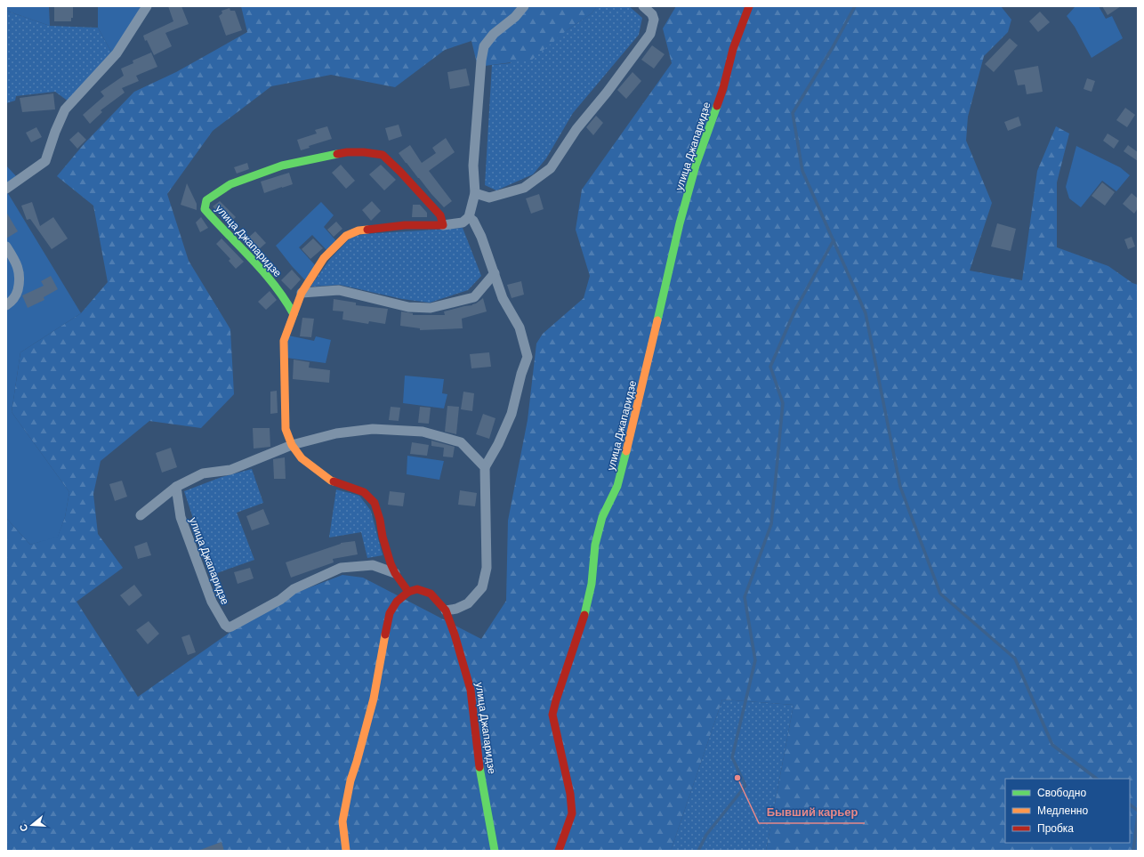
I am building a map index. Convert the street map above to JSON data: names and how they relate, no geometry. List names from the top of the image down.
{
  "streets": {
    "street": ["улица Джапаридзе"]
  },
  "places": ["Бывший карьер"],
  "legend": ["Свободно", "Медленно", "Пробка"],
  "north": "left"
}
